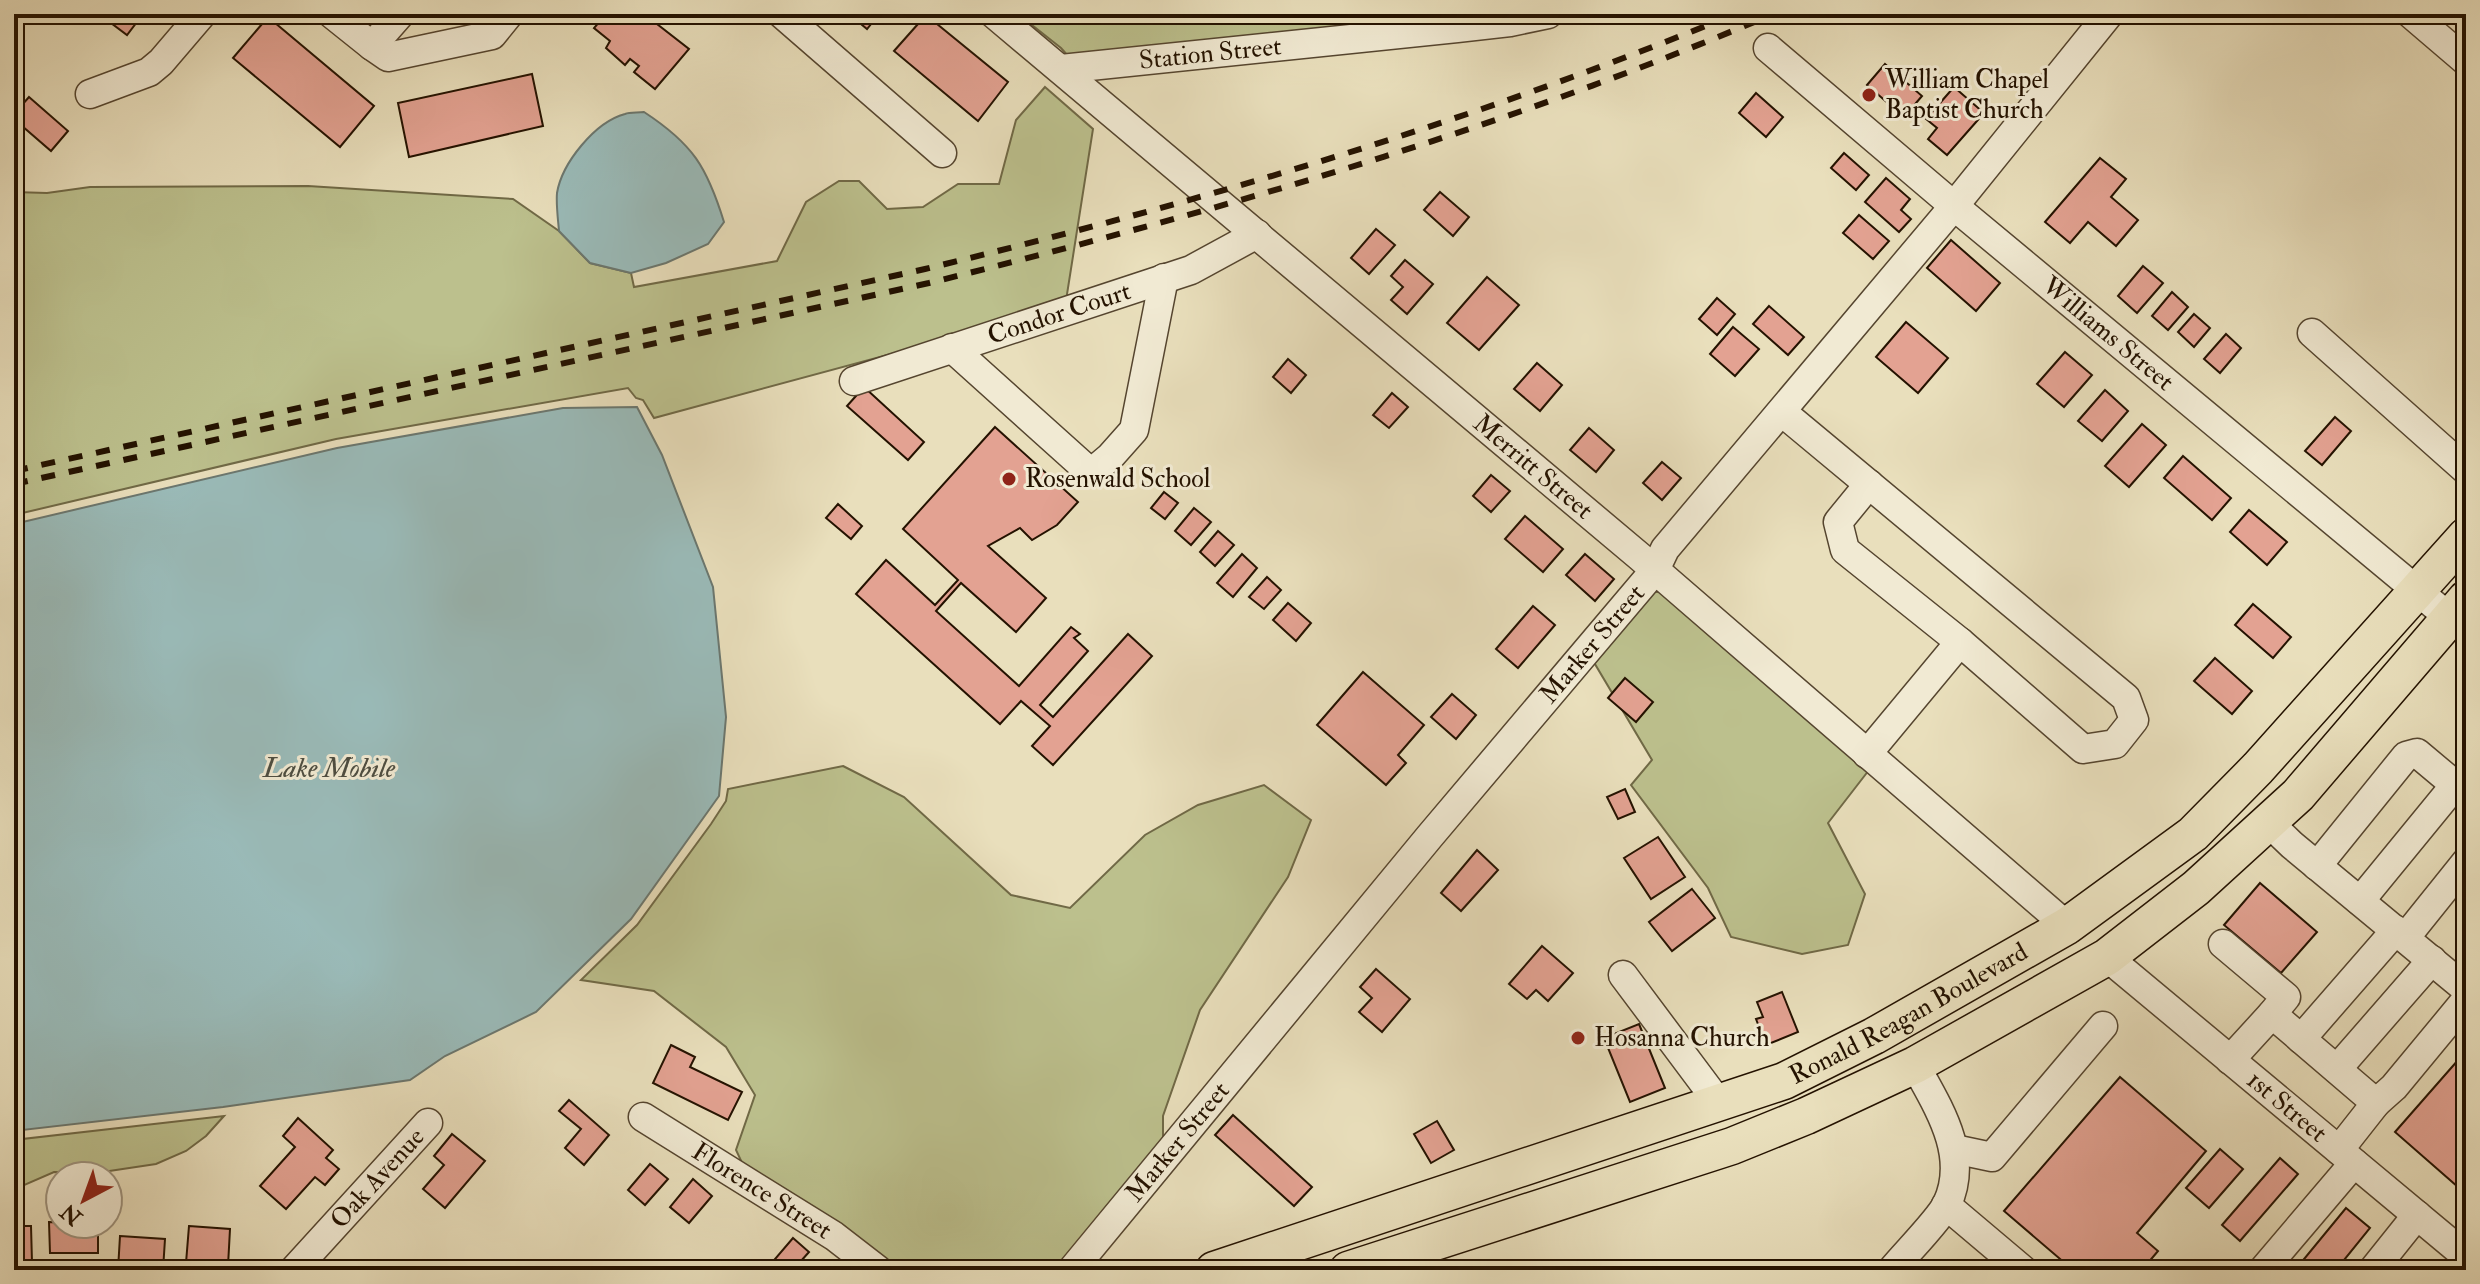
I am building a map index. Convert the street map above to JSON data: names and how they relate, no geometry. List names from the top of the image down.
{
  "streets": {
    "main road": ["Ronald Reagan Boulevard"],
    "street": [
      "Station Street",
      "Condor Court",
      "Williams Street",
      "Merritt Street",
      "Marker Street",
      "1st Street",
      "Oak Avenue",
      "Florence Street"
    ]
  },
  "crossings": [
    ["Station Street", "Merritt Street"],
    ["Condor Court", "Merritt Street"],
    ["Williams Street", "Marker Street"],
    ["Williams Street", "Ronald Reagan Boulevard"],
    ["Merritt Street", "Marker Street"],
    ["Merritt Street", "Ronald Reagan Boulevard"],
    ["Ronald Reagan Boulevard", "1st Street"]
  ],
  "water": ["Lake Mobile"],
  "places": ["William Chapel Baptist Church", "Rosenwald School", "Hosanna Church"],
  "north": "bottom left"
}
